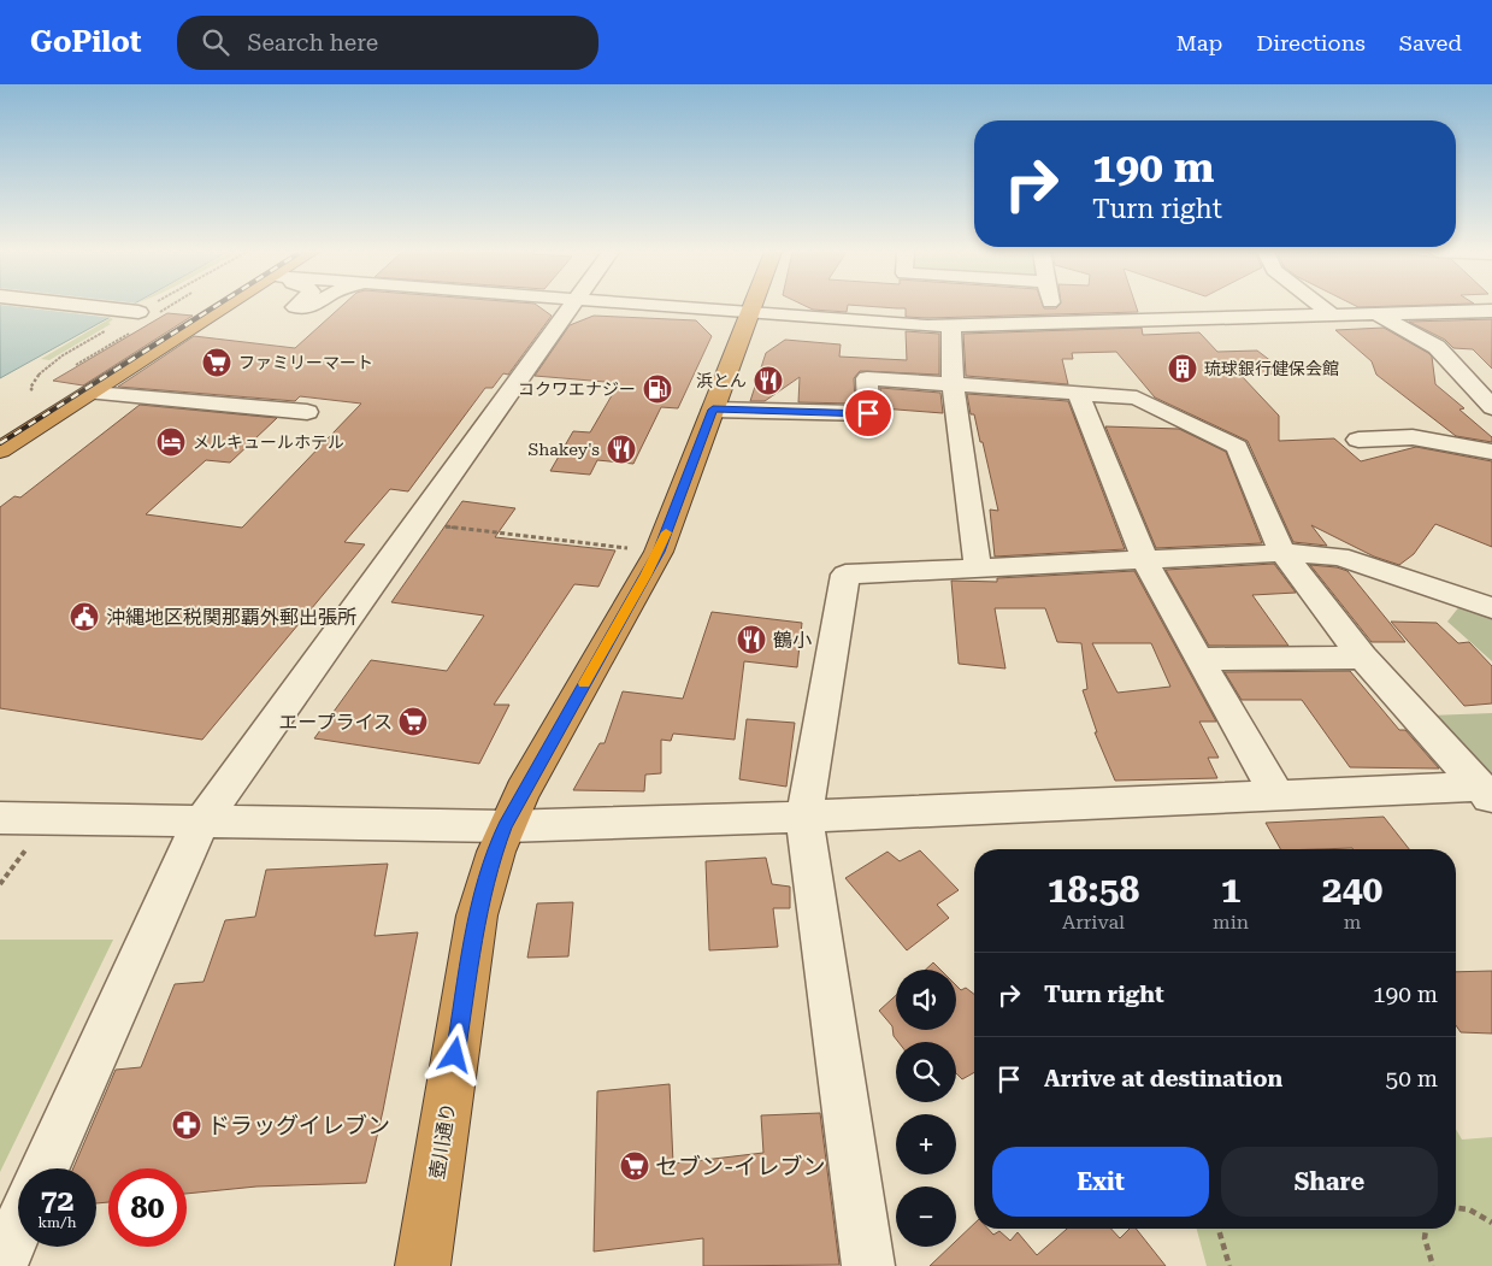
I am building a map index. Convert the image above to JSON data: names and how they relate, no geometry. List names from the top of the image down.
{
  "streets": {
    "highway": ["壺川通り"]
  },
  "places": {
    "supermarket": ["ファミリーマート", "エープライス", "セブン-イレブン"],
    "building": ["琉球銀行健保会館"],
    "restaurant": ["浜とん", "Shakey's", "鶴小"],
    "fuel station": ["コクワエナジー"],
    "hotel": ["メルキュールホテル"],
    "public building": ["沖縄地区税関那覇外郵出張所"],
    "pharmacy": ["ドラッグイレブン"]
  },
  "page": {
    "header": "GoPilot",
    "search": "Search here",
    "nav": ["Map", "Directions", "Saved"],
    "turn": ["190 m", "Turn right"],
    "eta": [
      "18:58",
      "Arrival",
      "1",
      "min",
      "240",
      "m"
    ],
    "list": [
      {
        "name": "Turn right",
        "value": "190 m"
      },
      {
        "name": "Arrive at destination",
        "value": "50 m"
      }
    ],
    "map_buttons": ["+", "−"],
    "buttons": ["Exit", "Share"],
    "speed": "72 km/h",
    "limit": "80"
  }
}
